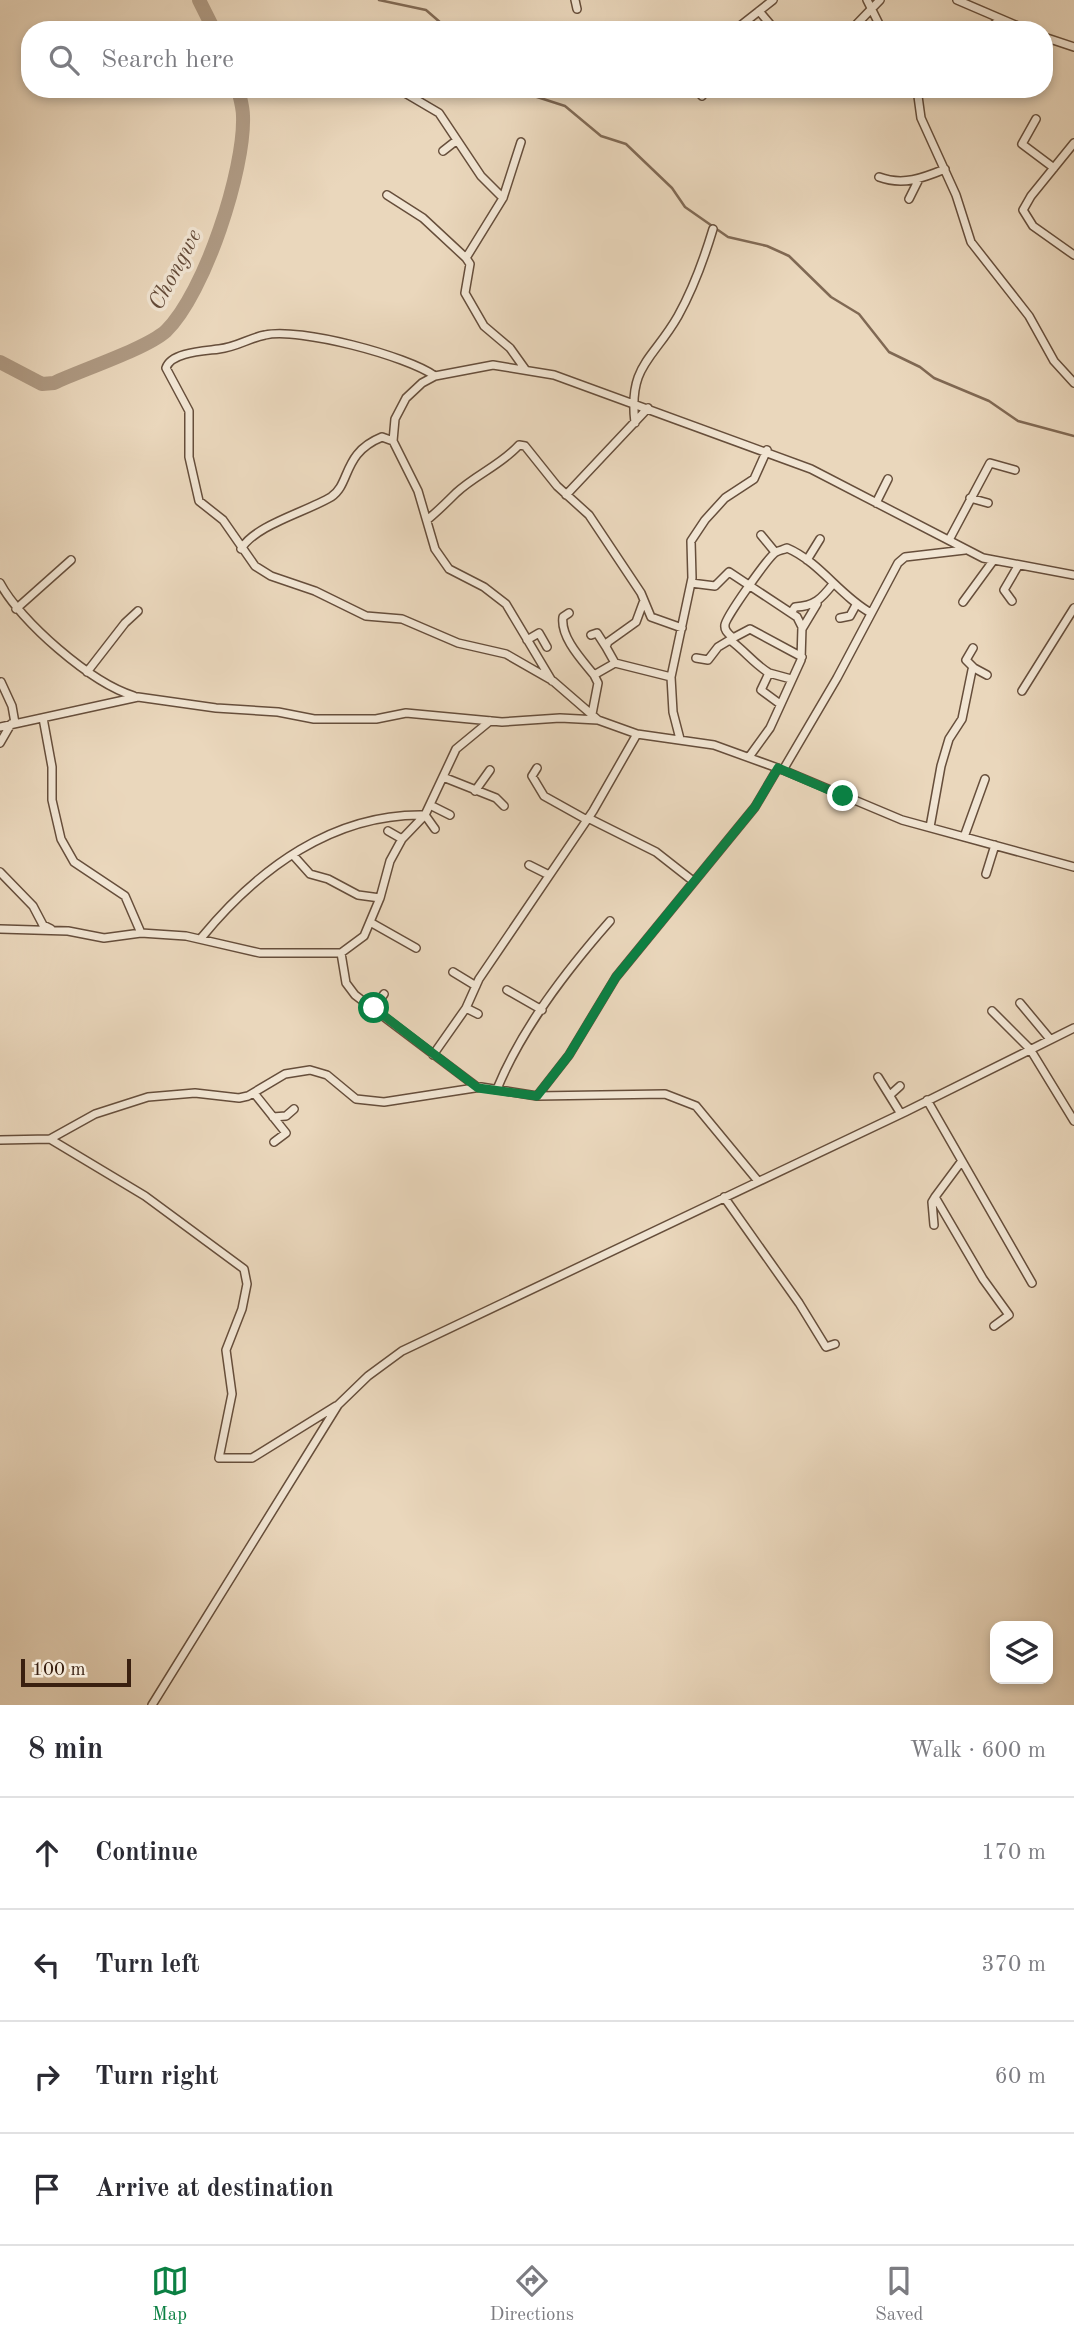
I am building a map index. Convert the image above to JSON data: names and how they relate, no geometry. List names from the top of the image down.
{
  "water": ["Chongwe"],
  "scale_bar": "100 m",
  "page": {
    "search": "Search here",
    "scale": "100 m",
    "heading": ["8 min", "Walk · 600 m"],
    "list": [
      ["Continue", "170 m"],
      ["Turn left", "370 m"],
      ["Turn right", "60 m"],
      "Arrive at destination"
    ],
    "nav": ["Map", "Directions", "Saved"]
  }
}
